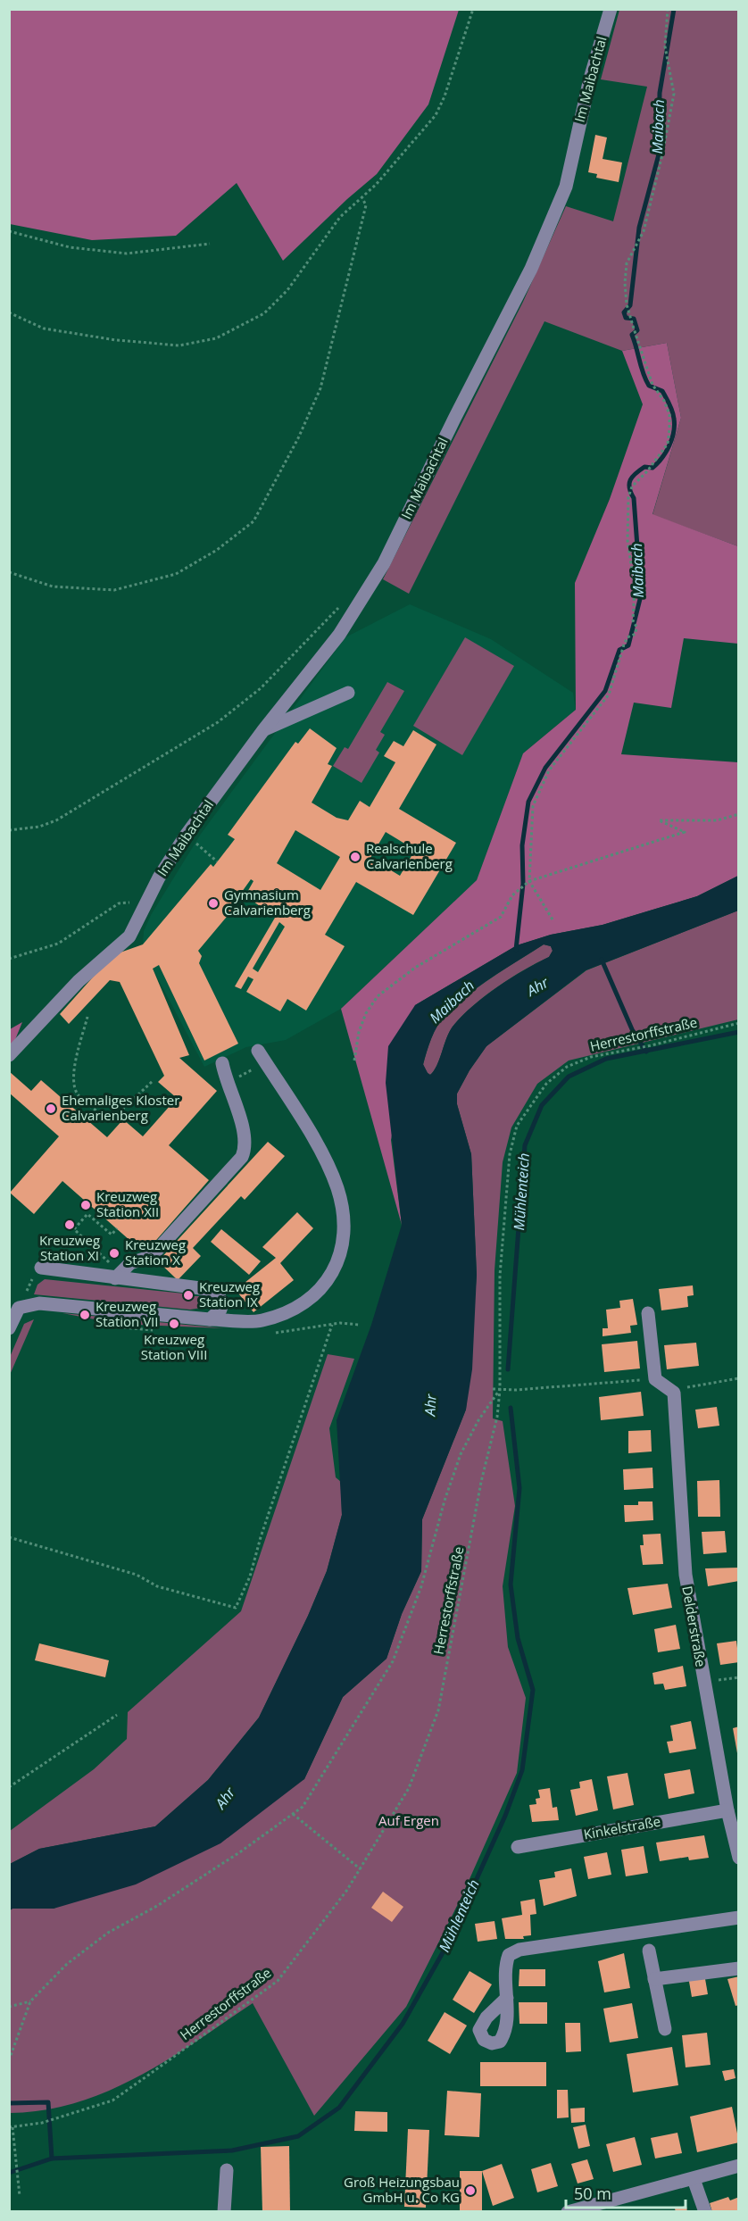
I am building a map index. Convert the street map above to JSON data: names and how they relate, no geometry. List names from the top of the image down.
{
  "streets": {
    "street": ["Im Maibachtal", "Delderstraße", "Kinkelstraße"],
    "path": ["Herrestorffstraße"]
  },
  "crossings": [
    ["Delderstraße", "Kinkelstraße"]
  ],
  "water": ["Maibach", "Ahr", "Mühlenteich"],
  "parks": ["Auf Ergen"],
  "places": [
    "Realschule Calvarienberg",
    "Gymnasium Calvarienberg",
    "Ehemaliges Kloster Calvarienberg",
    "Kreuzweg Station XII",
    "Kreuzweg Station XI",
    "Kreuzweg Station X",
    "Kreuzweg Station IX",
    "Kreuzweg Station VII",
    "Kreuzweg Station VIII",
    "Groß Heizungsbau GmbH u. Co KG"
  ],
  "scale_bar": "50 m"
}
